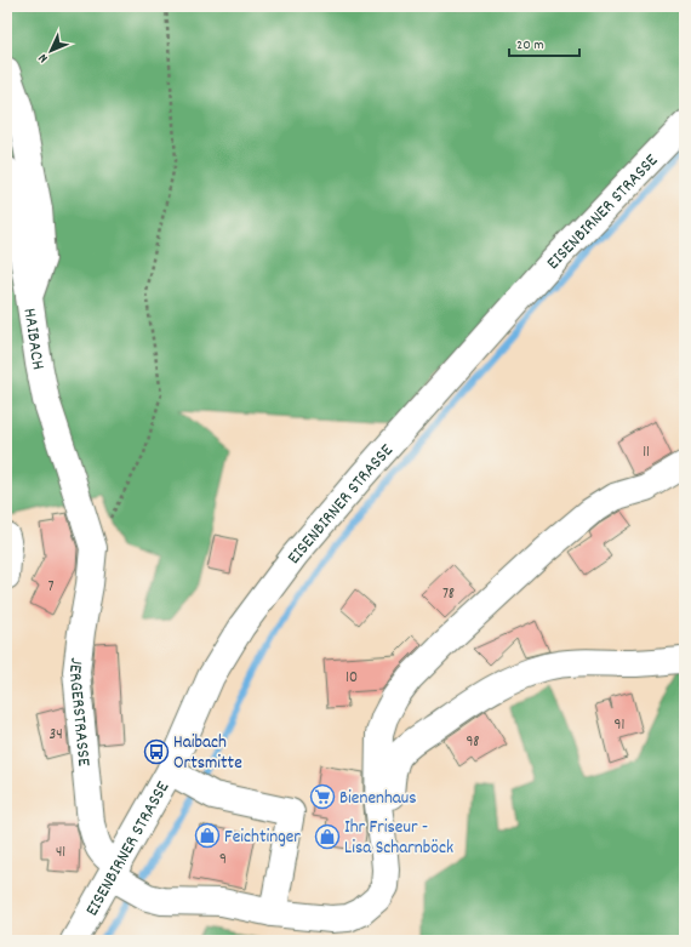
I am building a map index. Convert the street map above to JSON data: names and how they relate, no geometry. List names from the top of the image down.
{
  "streets": {
    "main road": ["EISENBIRNER STRASSE", "HAIBACH", "JERGERSTRASSE"]
  },
  "crossings": [
    ["EISENBIRNER STRASSE", "JERGERSTRASSE"],
    ["HAIBACH", "JERGERSTRASSE"]
  ],
  "places": {
    "bus stop": ["Haibach Ortsmitte"],
    "supermarket": ["Bienenhaus"],
    "shop": ["Feichtinger", "Ihr Friseur - Lisa Scharnböck"]
  },
  "house_numbers": [
    "11",
    "7",
    "78",
    "10",
    "91",
    "34",
    "98",
    "41",
    "9"
  ],
  "scale_bar": "20 m",
  "north": "bottom left"
}
